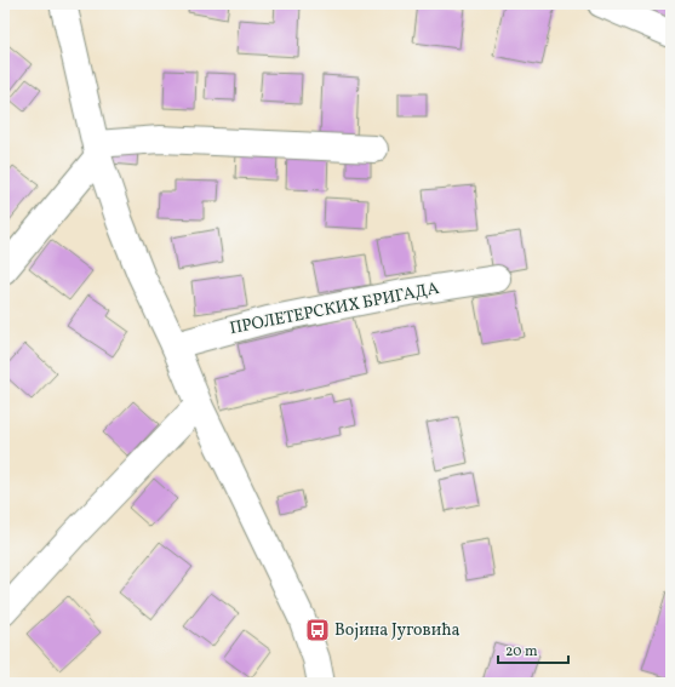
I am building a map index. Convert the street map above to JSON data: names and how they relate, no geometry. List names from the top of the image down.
{
  "streets": {
    "street": ["ПРОЛЕТЕРСКИХ БРИГАДА"]
  },
  "places": {
    "bus stop": ["Војина Југовића"]
  },
  "scale_bar": "20 m"
}
